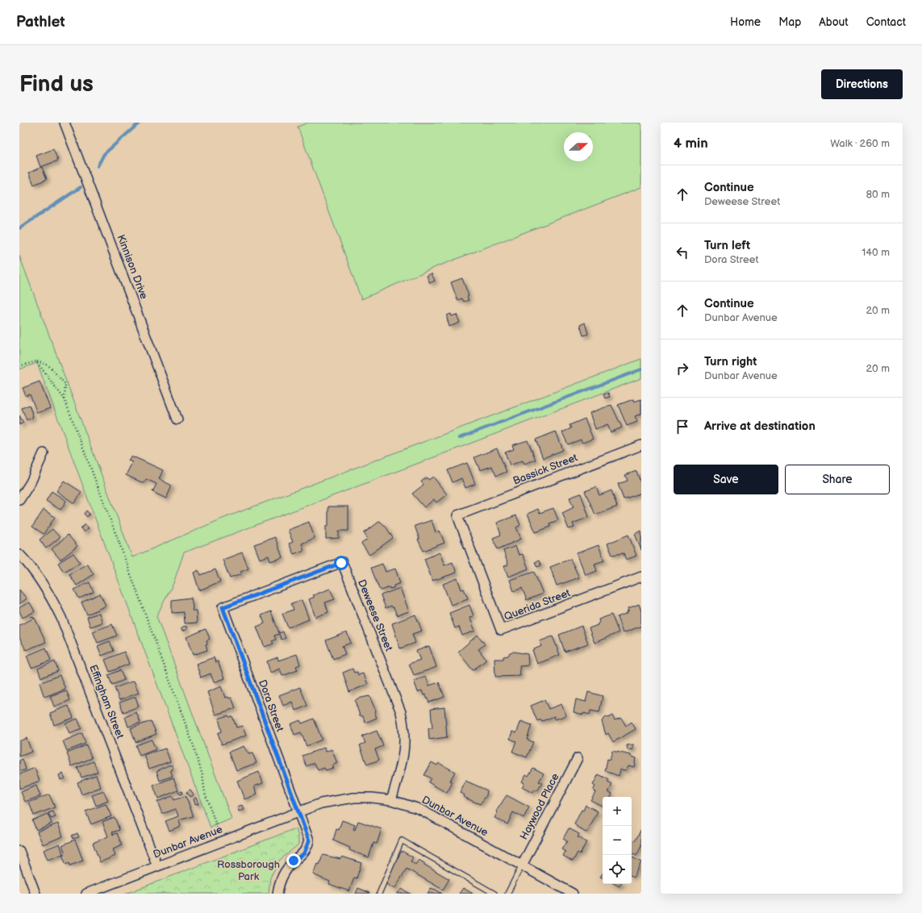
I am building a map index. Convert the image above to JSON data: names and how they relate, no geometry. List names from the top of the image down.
{
  "streets": {
    "street": [
      "Kinnison Drive",
      "Bassick Street",
      "Querida Street",
      "Deweese Street",
      "Effingham Street",
      "Dora Street",
      "Haywood Place",
      "Dunbar Avenue"
    ]
  },
  "crossings": [
    ["Bassick Street", "Querida Street"],
    ["Deweese Street", "Dora Street"],
    ["Deweese Street", "Dunbar Avenue"],
    ["Effingham Street", "Dunbar Avenue"],
    ["Dora Street", "Dunbar Avenue"],
    ["Haywood Place", "Dunbar Avenue"]
  ],
  "parks": ["Rossborough Park"],
  "north": "right",
  "page": {
    "header": "Pathlet",
    "nav": [
      "Home",
      "Map",
      "About",
      "Contact"
    ],
    "buttons": [
      "Directions",
      ["Save", "Share"]
    ],
    "title": "Find us",
    "heading": ["4 min", "Walk · 260 m"],
    "list": [
      ["Continue", "Deweese Street", "80 m"],
      ["Turn left", "Dora Street", "140 m"],
      ["Continue", "Dunbar Avenue", "20 m"],
      ["Turn right", "Dunbar Avenue", "20 m"],
      "Arrive at destination"
    ],
    "map_buttons": ["+", "−"]
  }
}
